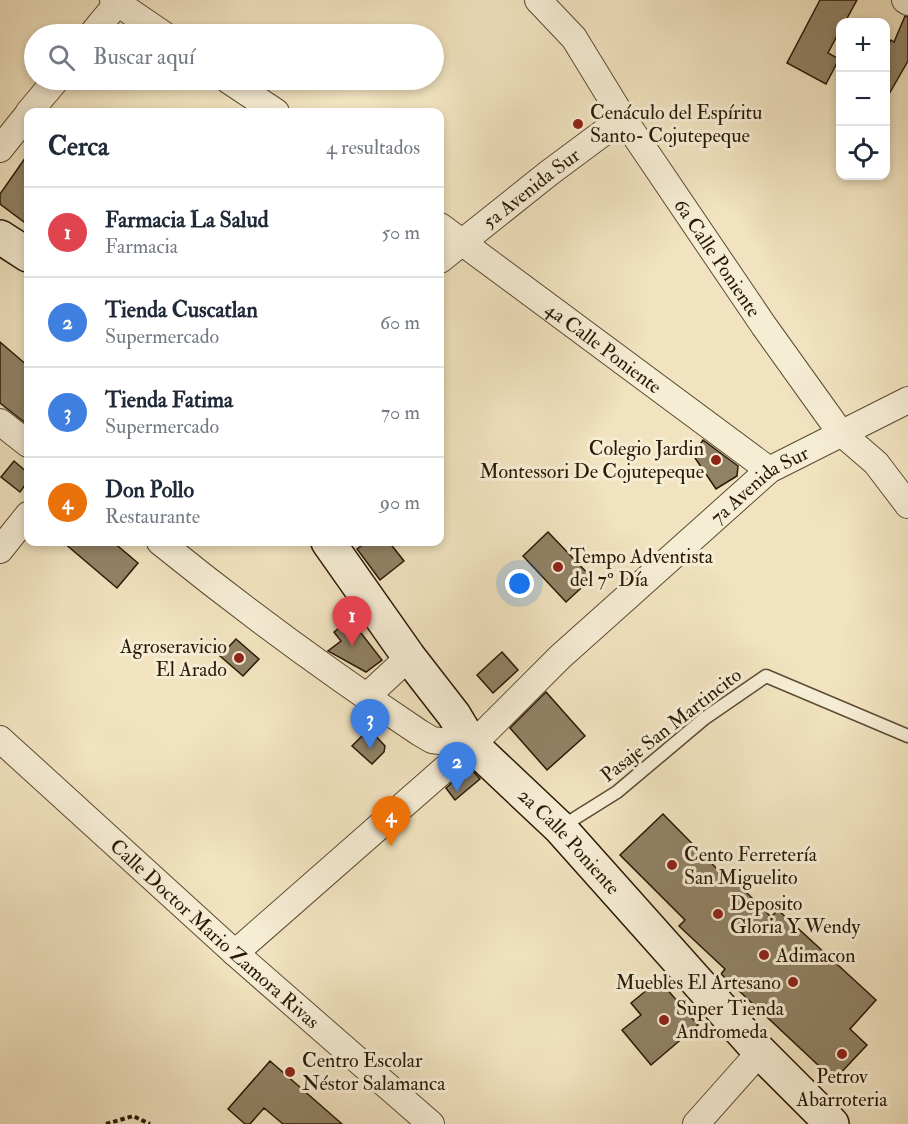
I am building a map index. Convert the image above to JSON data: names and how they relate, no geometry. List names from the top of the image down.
{
  "streets": {
    "street": [
      "5a Avenida Sur",
      "6a Calle Poniente",
      "4a Calle Poniente",
      "7a Avenida Sur",
      "2a Calle Poniente",
      "Calle Doctor Mario Zamora Rivas"
    ],
    "lane": ["Pasaje San Martincito"]
  },
  "crossings": [
    ["5a Avenida Sur", "6a Calle Poniente"],
    ["5a Avenida Sur", "4a Calle Poniente"],
    ["6a Calle Poniente", "7a Avenida Sur"],
    ["4a Calle Poniente", "7a Avenida Sur"],
    ["7a Avenida Sur", "2a Calle Poniente"],
    ["7a Avenida Sur", "Calle Doctor Mario Zamora Rivas"],
    ["Pasaje San Martincito", "2a Calle Poniente"]
  ],
  "places": [
    "Cenáculo del Espíritu Santo- Cojutepeque",
    "Colegio Jardin Montessori De Cojutepeque",
    "Tempo Adventista del 7º Día",
    "Agroseravicio El Arado",
    "Cento Ferretería San Miguelito",
    "Deposito Gloria Y Wendy",
    "Adimacon",
    "Muebles El Artesano",
    "Super Tienda Andromeda",
    "Petrov Abarroteria",
    "Centro Escolar Néstor Salamanca"
  ],
  "page": {
    "map_buttons": ["+", "−"],
    "search": "Buscar aquí",
    "heading": ["Cerca", "4 resultados"],
    "list": [
      {
        "mark": "1",
        "name": "Farmacia La Salud",
        "note": "Farmacia",
        "value": "50 m"
      },
      {
        "mark": "2",
        "name": "Tienda Cuscatlan",
        "note": "Supermercado",
        "value": "60 m"
      },
      {
        "mark": "3",
        "name": "Tienda Fatima",
        "note": "Supermercado",
        "value": "70 m"
      },
      {
        "mark": "4",
        "name": "Don Pollo",
        "note": "Restaurante",
        "value": "90 m"
      }
    ],
    "pins": [
      "1",
      "3",
      "2",
      "4"
    ]
  }
}
